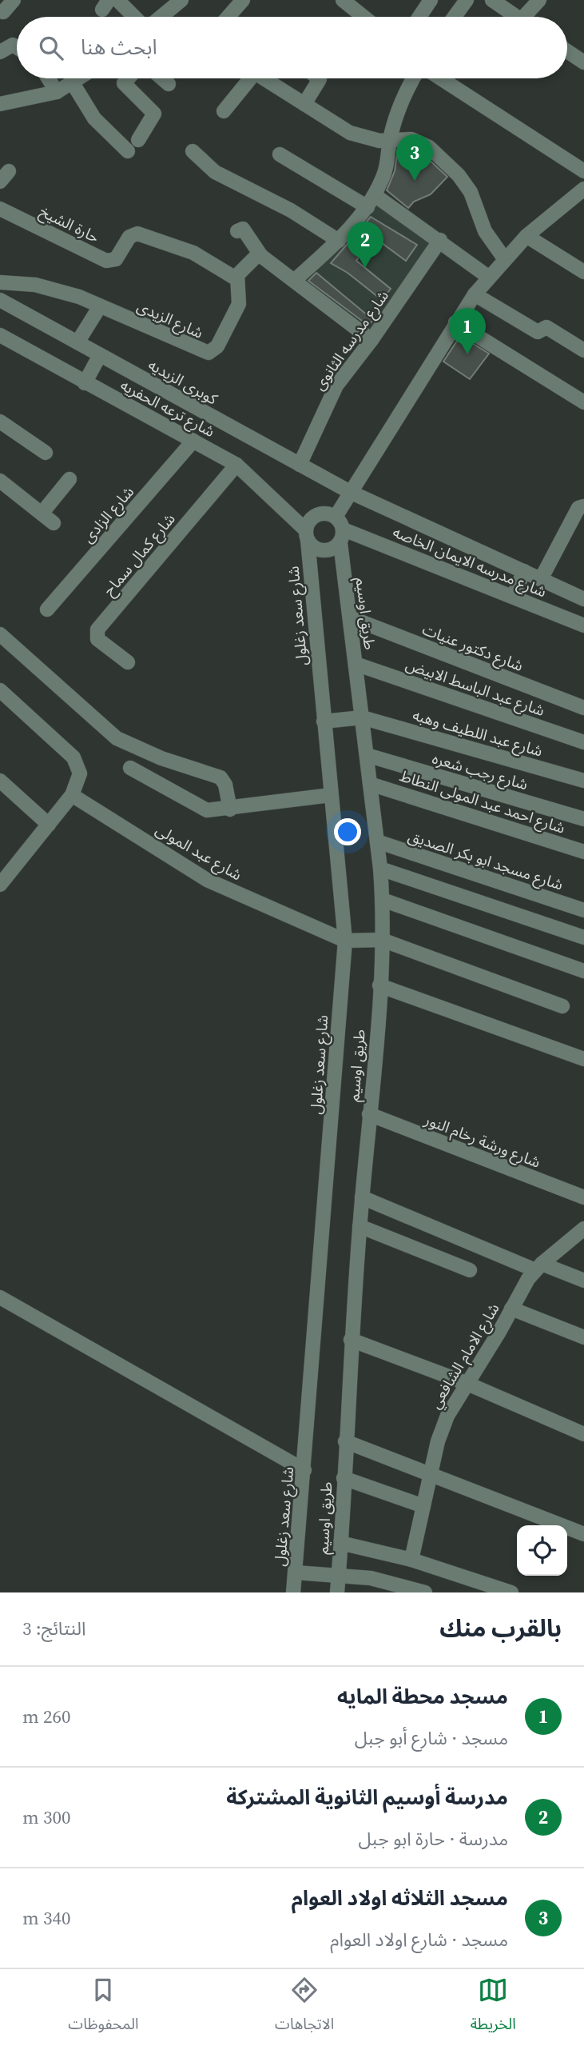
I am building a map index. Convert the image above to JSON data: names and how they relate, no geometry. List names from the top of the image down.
{
  "streets": {
    "street": [
      "حارة الشيخ",
      "شارع الزيدى",
      "شارع مدرسه الثانوى",
      "كوبرى الزيديه",
      "شارع ترعه الحفريه",
      "شارع الزادى",
      "شارع كمال سماح",
      "شارع مدرسه الايمان الخاصه",
      "طريق اوسيم",
      "شارع سعد زغلول",
      "شارع دكتور عنيات",
      "شارع عبد الباسط الابيض",
      "شارع عبد اللطيف وهبه",
      "شارع رجب شعره",
      "شارع احمد عبد المولى النطاط",
      "شارع عبد المولى",
      "شارع مسجد ابو بكر الصديق",
      "شارع ورشة رخام النور",
      "شارع الامام الشافعي"
    ]
  },
  "crossings": [
    ["حارة الشيخ", "شارع الزيدى"],
    ["شارع مدرسه الثانوى", "كوبرى الزيديه"],
    ["كوبرى الزيديه", "شارع مدرسه الايمان الخاصه"],
    ["شارع ترعه الحفريه", "شارع الزادى"],
    ["شارع ترعه الحفريه", "شارع كمال سماح"],
    ["شارع ترعه الحفريه", "شارع مدرسه الايمان الخاصه"],
    ["شارع ترعه الحفريه", "طريق اوسيم"],
    ["شارع ترعه الحفريه", "شارع سعد زغلول"],
    ["شارع مدرسه الايمان الخاصه", "طريق اوسيم"],
    ["شارع مدرسه الايمان الخاصه", "شارع سعد زغلول"],
    ["طريق اوسيم", "شارع سعد زغلول"],
    ["طريق اوسيم", "شارع دكتور عنيات"],
    ["طريق اوسيم", "شارع عبد الباسط الابيض"],
    ["طريق اوسيم", "شارع عبد اللطيف وهبه"],
    ["طريق اوسيم", "شارع رجب شعره"],
    ["طريق اوسيم", "شارع احمد عبد المولى النطاط"],
    ["طريق اوسيم", "شارع مسجد ابو بكر الصديق"],
    ["طريق اوسيم", "شارع ورشة رخام النور"],
    ["شارع سعد زغلول", "شارع عبد المولى"]
  ],
  "page": {
    "search": "ابحث هنا",
    "pins": ["3", "2", "1"],
    "heading": ["بالقرب منك", "النتائج: 3"],
    "list": [
      {
        "mark": "1",
        "name": "مسجد محطة المايه",
        "note": "مسجد · شارع أبو جبل",
        "value": "260 m"
      },
      {
        "mark": "2",
        "name": "مدرسة أوسيم الثانوية المشتركة",
        "note": "مدرسة · حارة ابو جبل",
        "value": "300 m"
      },
      {
        "mark": "3",
        "name": "مسجد الثلاثه اولاد العوام",
        "note": "مسجد · شارع اولاد العوام",
        "value": "340 m"
      }
    ],
    "nav": ["الخريطة", "الاتجاهات", "المحفوظات"]
  }
}
